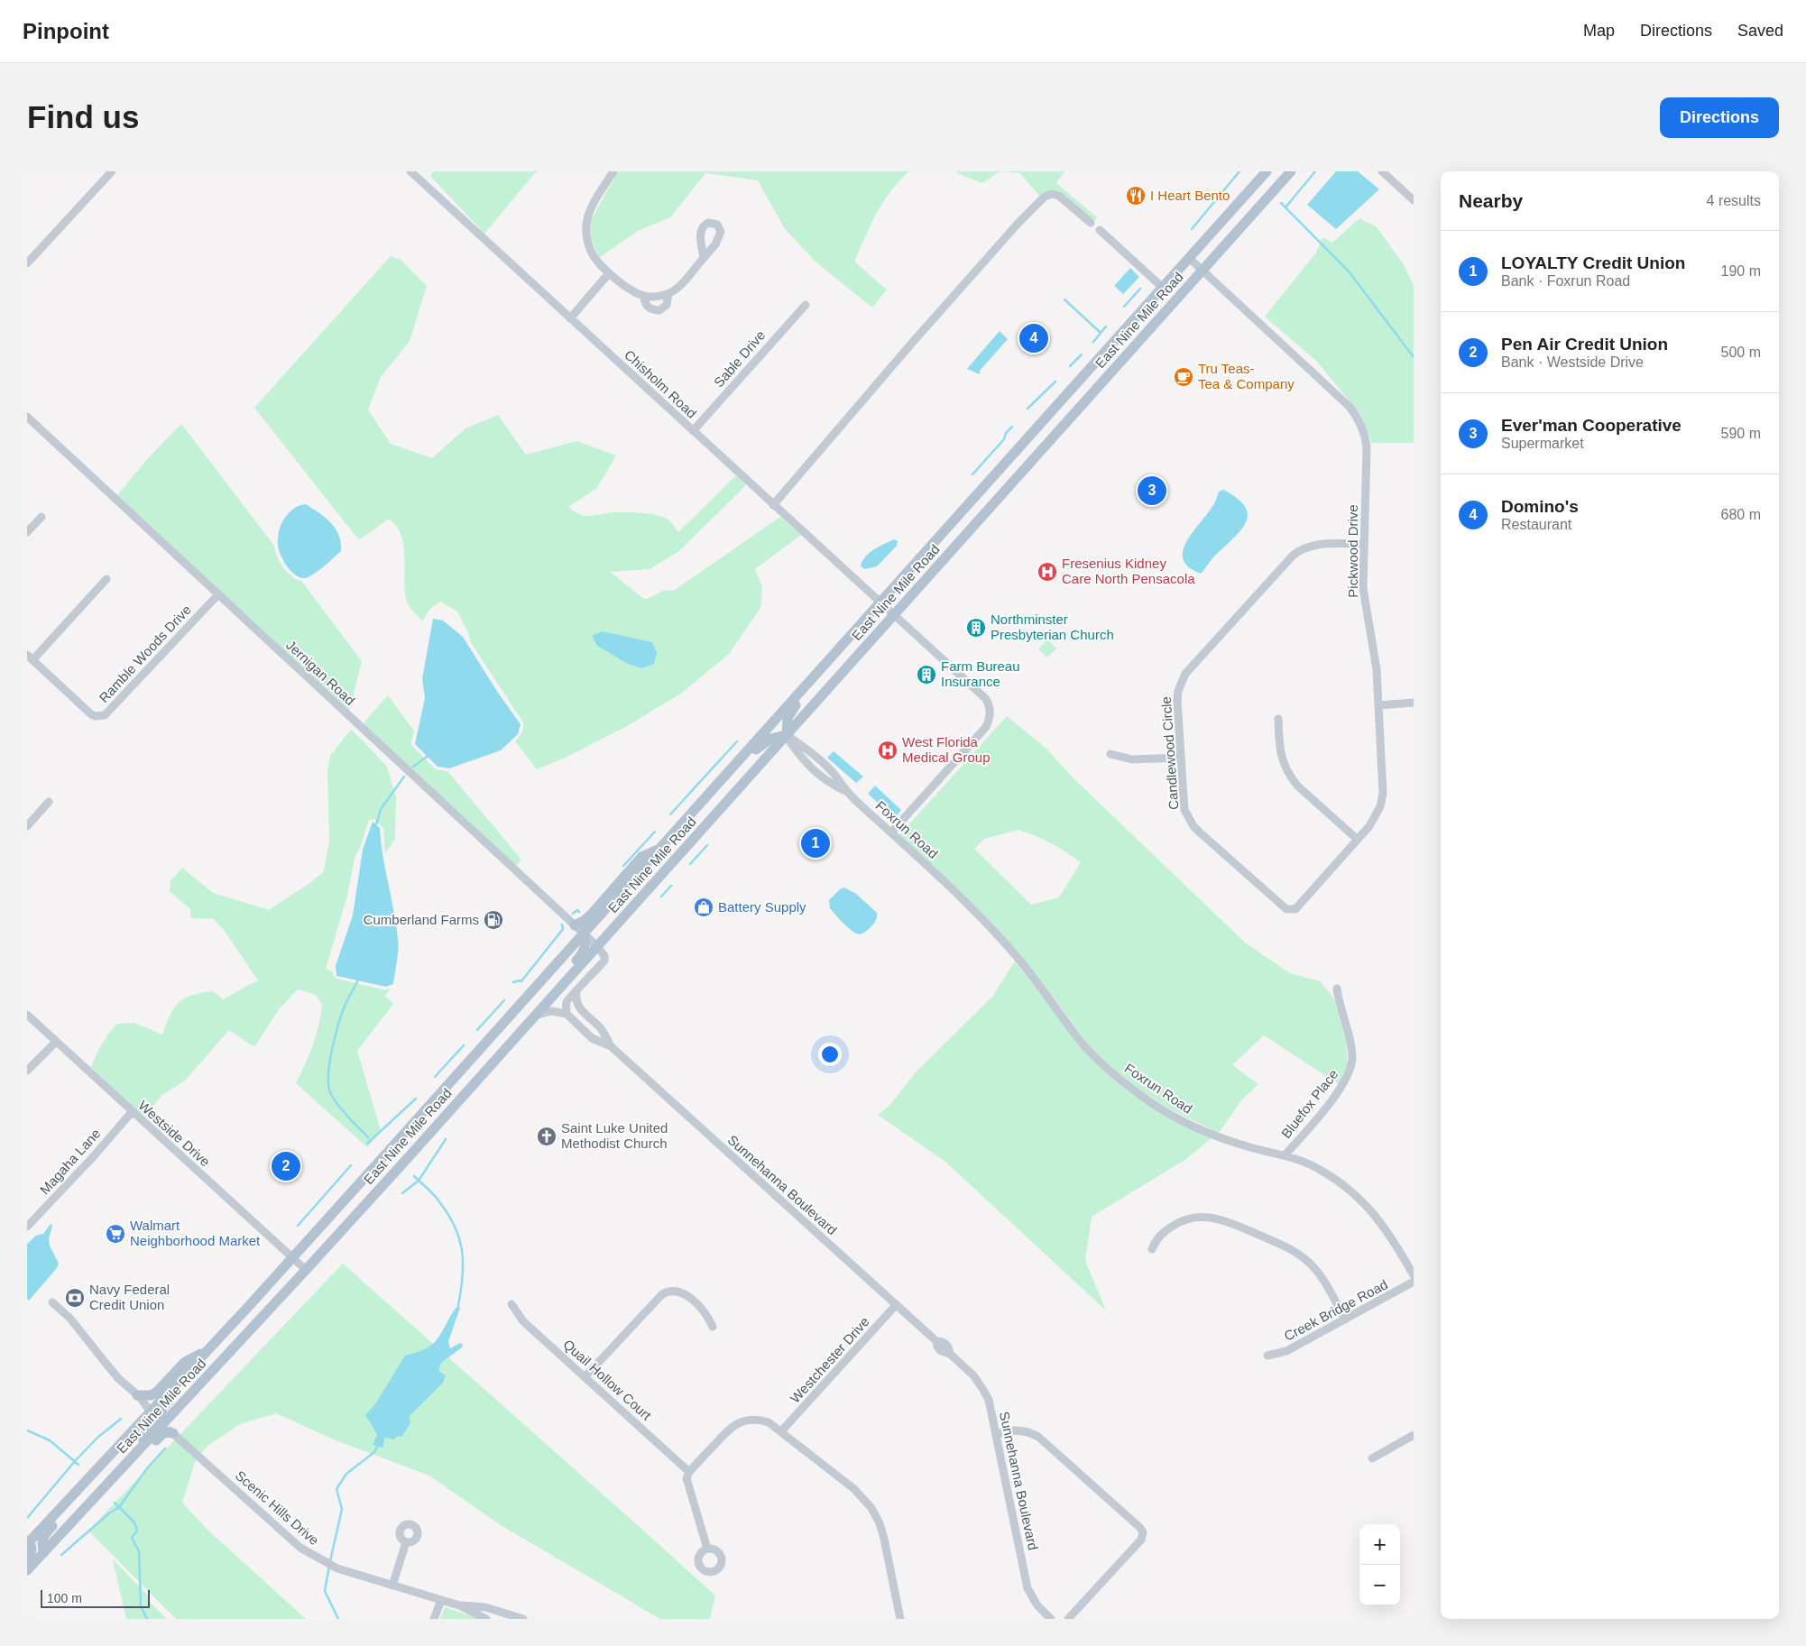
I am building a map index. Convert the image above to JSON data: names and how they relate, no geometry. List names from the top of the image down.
{
  "streets": {
    "main road": ["East Nine Mile Road"],
    "street": [
      "Sable Drive",
      "Chisholm Road",
      "Pickwood Drive",
      "Ramble Woods Drive",
      "Jernigan Road",
      "Candlewood Circle",
      "Foxrun Road",
      "Bluefox Place",
      "Westside Drive",
      "Magaha Lane",
      "Sunnehanna Boulevard",
      "Creek Bridge Road",
      "Westchester Drive",
      "Quail Hollow Court",
      "Scenic Hills Drive"
    ]
  },
  "crossings": [
    ["East Nine Mile Road", "Chisholm Road"],
    ["East Nine Mile Road", "Pickwood Drive"],
    ["East Nine Mile Road", "Jernigan Road"],
    ["East Nine Mile Road", "Foxrun Road"],
    ["East Nine Mile Road", "Westside Drive"],
    ["East Nine Mile Road", "Scenic Hills Drive"],
    ["Sable Drive", "Chisholm Road"],
    ["Chisholm Road", "Foxrun Road"],
    ["Pickwood Drive", "Candlewood Circle"],
    ["Ramble Woods Drive", "Jernigan Road"],
    ["Foxrun Road", "Bluefox Place"],
    ["Westside Drive", "Magaha Lane"],
    ["Sunnehanna Boulevard", "Westchester Drive"]
  ],
  "places": {
    "restaurant": ["I Heart Bento"],
    "cafe": ["Tru Teas- Tea & Company"],
    "hospital": ["Fresenius Kidney Care North Pensacola", "West Florida Medical Group"],
    "building": ["Northminster Presbyterian Church", "Farm Bureau Insurance"],
    "shop": ["Battery Supply"],
    "fuel station": ["Cumberland Farms"],
    "church": ["Saint Luke United Methodist Church"],
    "supermarket": ["Walmart Neighborhood Market"],
    "bank": ["Navy Federal Credit Union"]
  },
  "scale_bar": "100 m",
  "page": {
    "header": "Pinpoint",
    "nav": ["Map", "Directions", "Saved"],
    "buttons": "Directions",
    "title": "Find us",
    "heading": ["Nearby", "4 results"],
    "list": [
      {
        "mark": "1",
        "name": "LOYALTY Credit Union",
        "note": "Bank · Foxrun Road",
        "value": "190 m"
      },
      {
        "mark": "2",
        "name": "Pen Air Credit Union",
        "note": "Bank · Westside Drive",
        "value": "500 m"
      },
      {
        "mark": "3",
        "name": "Ever'man Cooperative",
        "note": "Supermarket",
        "value": "590 m"
      },
      {
        "mark": "4",
        "name": "Domino's",
        "note": "Restaurant",
        "value": "680 m"
      }
    ],
    "pins": [
      "4",
      "3",
      "1",
      "2"
    ],
    "map_buttons": ["+", "−"],
    "scale": "100 m"
  }
}
